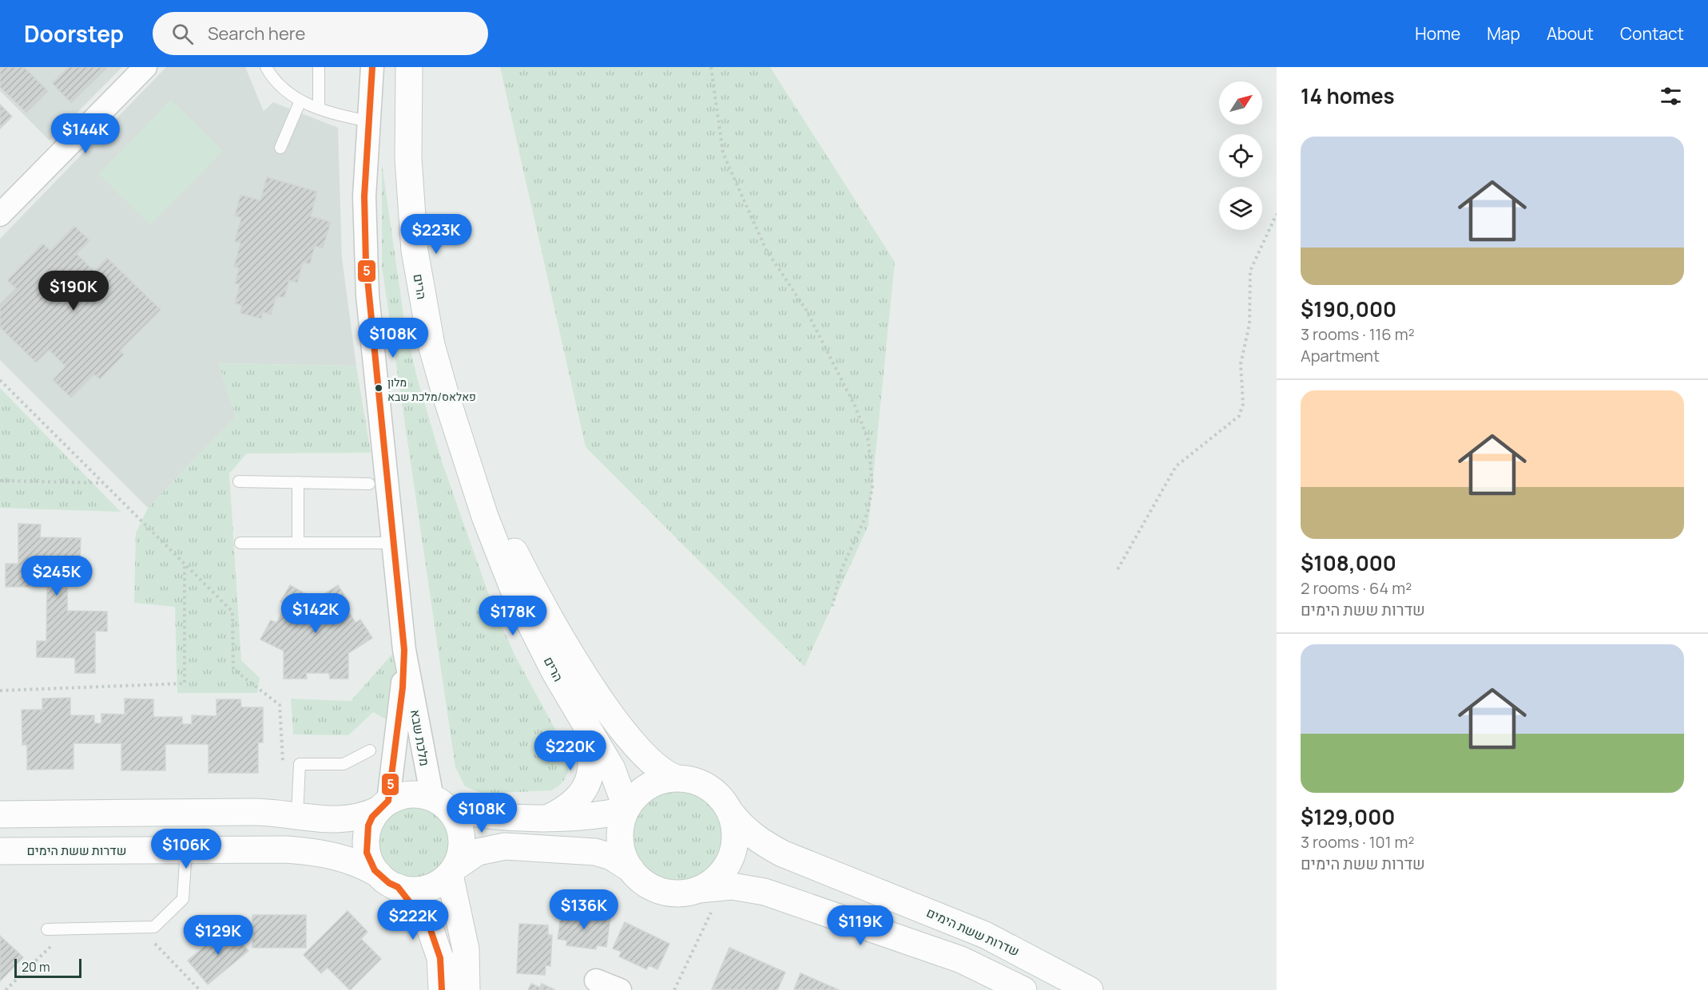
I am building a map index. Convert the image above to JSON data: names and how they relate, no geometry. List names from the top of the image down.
{
  "streets": {
    "main road": ["הרים", "שדרות ששת הימים"],
    "street": ["מלכת שבא"]
  },
  "crossings": [
    ["הרים", "שדרות ששת הימים"],
    ["מלכת שבא", "שדרות ששת הימים"]
  ],
  "places": ["מלון פאלאס/מלכת שבא"],
  "lines": ["transit line 5"],
  "scale_bar": "20 m",
  "north": "top right",
  "page": {
    "header": "Doorstep",
    "search": "Search here",
    "nav": [
      "Home",
      "Map",
      "About",
      "Contact"
    ],
    "heading": "14 homes",
    "price": [
      "$144K",
      "$223K",
      "$190K",
      "$108K",
      "$245K",
      "$142K",
      "$178K",
      "$220K",
      "$108K",
      "$106K",
      "$136K",
      "$222K",
      "$119K",
      "$129K"
    ],
    "list": [
      {
        "name": "$190,000",
        "note": "3 rooms · 116 m² · Apartment"
      },
      {
        "name": "$108,000",
        "note": "2 rooms · 64 m² · שדרות ששת הימים"
      },
      {
        "name": "$129,000",
        "note": "3 rooms · 101 m² · שדרות ששת הימים"
      }
    ],
    "scale": "20 m"
  }
}
